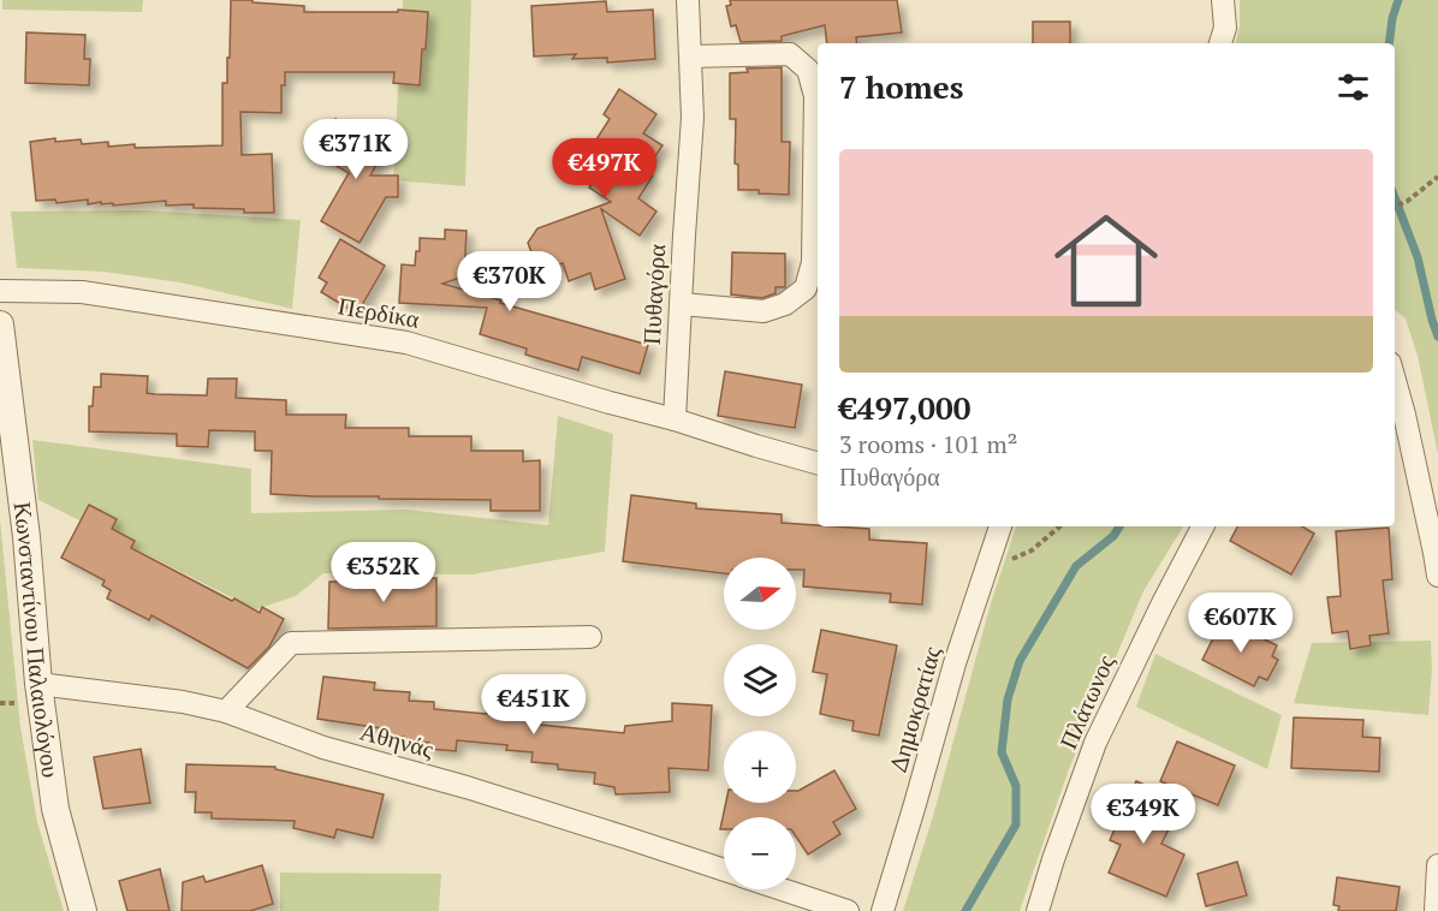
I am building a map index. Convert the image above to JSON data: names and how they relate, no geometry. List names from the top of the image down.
{
  "streets": {
    "street": [
      "Πυθαγόρα",
      "Περδίκα",
      "Κωνσταντίνου Παλαιολόγου",
      "Πλάτωνος",
      "Δημοκρατίας",
      "Αθηνάς"
    ]
  },
  "crossings": [
    ["Πυθαγόρα", "Περδίκα"],
    ["Κωνσταντίνου Παλαιολόγου", "Αθηνάς"]
  ],
  "north": "right",
  "page": {
    "heading": "7 homes",
    "price": [
      "€371K",
      "€497K",
      "€370K",
      "€352K",
      "€607K",
      "€451K",
      "€349K"
    ],
    "list": [
      {
        "name": "€497,000",
        "note": "3 rooms · 101 m² · Πυθαγόρα"
      }
    ],
    "map_buttons": ["+", "−"]
  }
}
